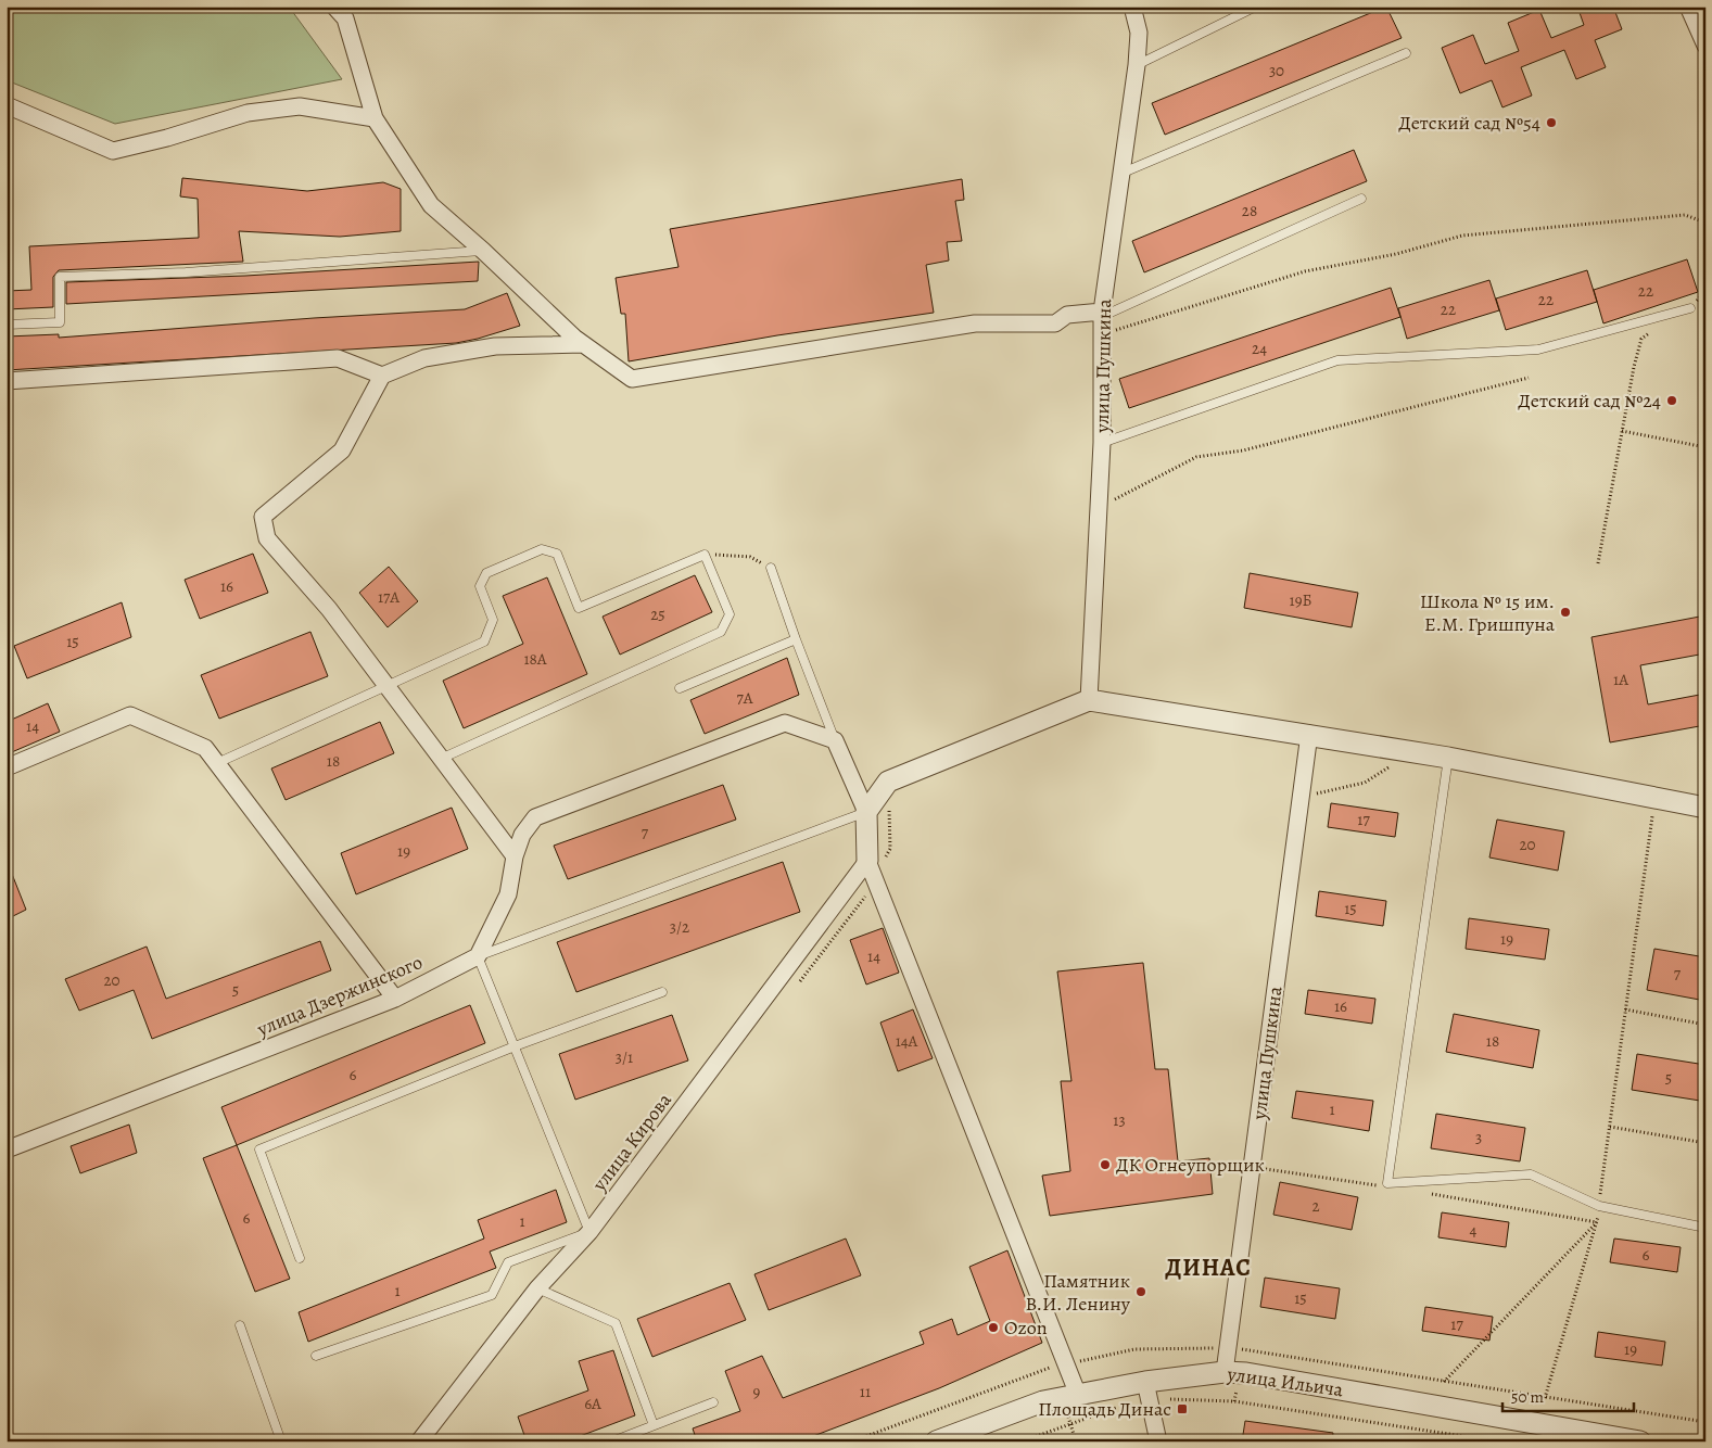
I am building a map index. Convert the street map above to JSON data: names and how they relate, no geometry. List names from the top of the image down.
{
  "streets": {
    "street": [
      "улица Пушкина",
      "улица Дзержинского",
      "улица Кирова",
      "улица Ильича"
    ]
  },
  "crossings": [
    ["улица Пушкина", "улица Ильича"]
  ],
  "districts": ["ДИНАС"],
  "places": {
    "other": [
      "Детский сад №54",
      "Детский сад №24",
      "Школа № 15 им. Е.М. Гришпуна",
      "ДК Огнеупорщик",
      "Памятник В.И. Ленину",
      "Ozon"
    ],
    "transit": ["Площадь Динас"]
  },
  "house_numbers": [
    "30",
    "28",
    "22",
    "22",
    "22",
    "24",
    "16",
    "17А",
    "19Б",
    "25",
    "15",
    "18А",
    "1А",
    "7А",
    "14",
    "18",
    "17",
    "7",
    "20",
    "19",
    "15",
    "3/2",
    "19",
    "14",
    "7",
    "20",
    "5",
    "16",
    "14А",
    "18",
    "3/1",
    "6",
    "5",
    "1",
    "13",
    "3",
    "2",
    "6",
    "1",
    "4",
    "6",
    "1",
    "15",
    "17",
    "19",
    "9",
    "11",
    "6А"
  ],
  "scale_bar": "50 m"
}
